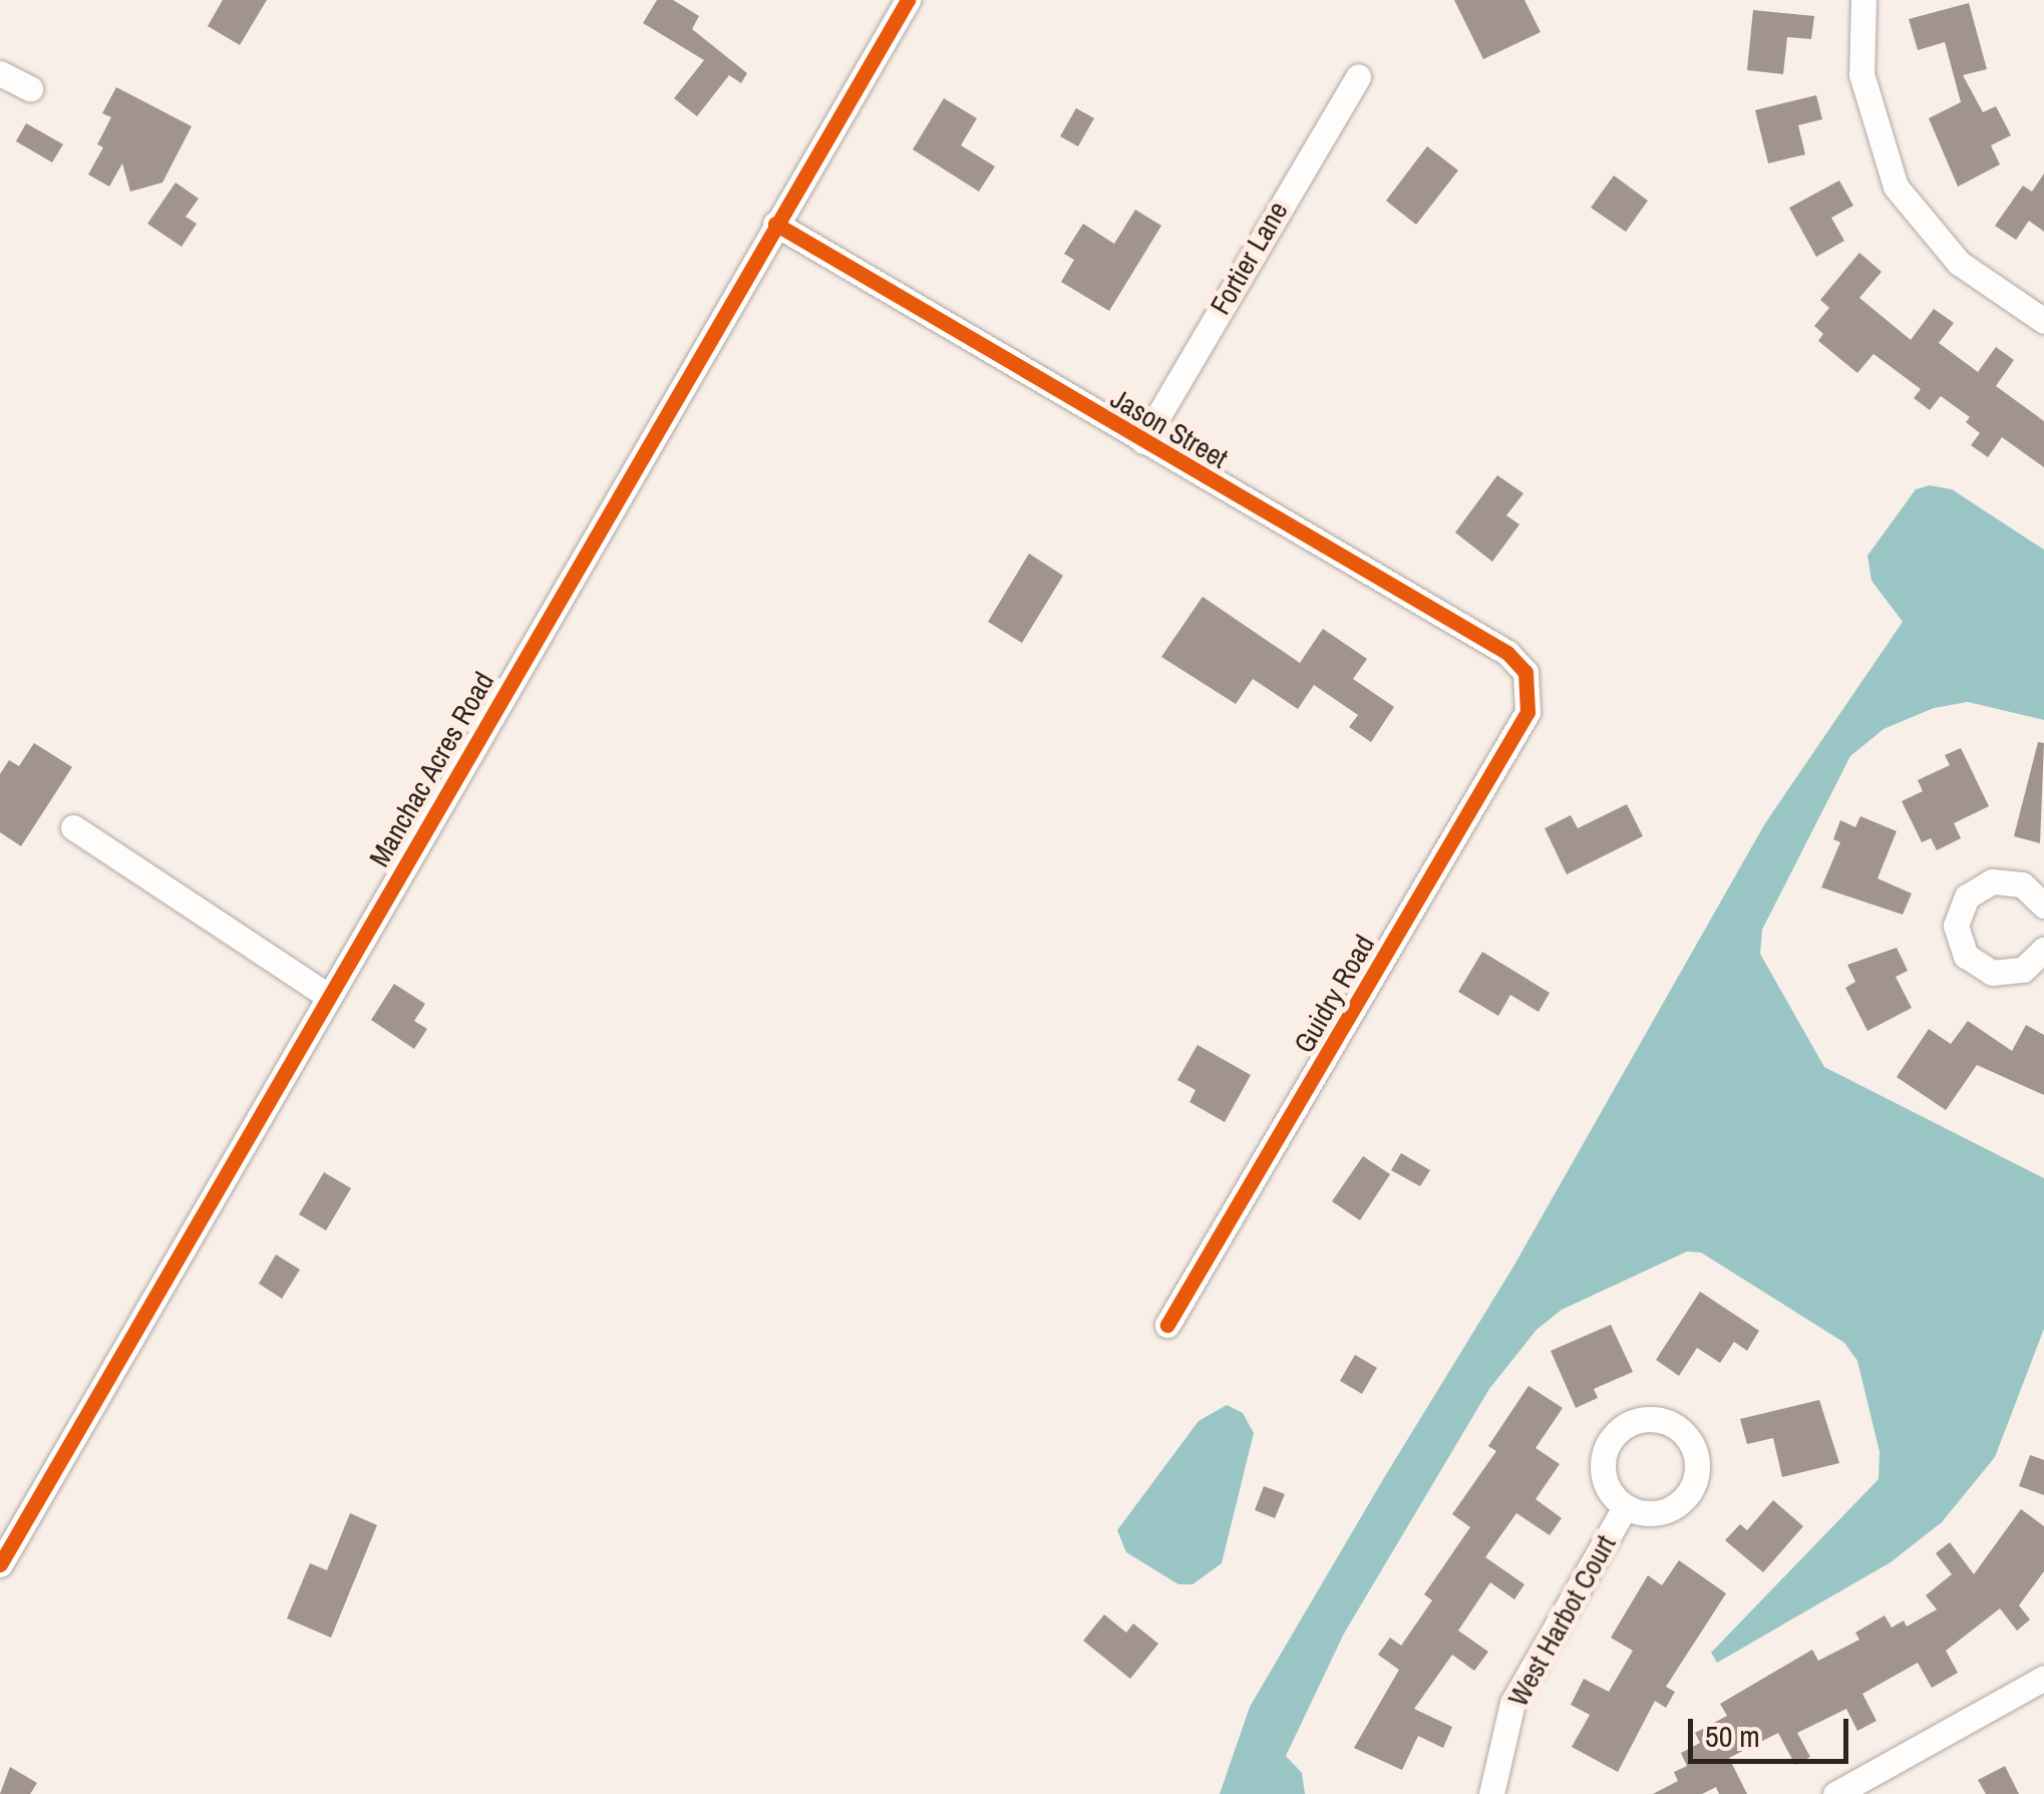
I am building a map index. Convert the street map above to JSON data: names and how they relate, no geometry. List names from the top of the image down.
{
  "streets": {
    "street": [
      "Fortier Lane",
      "Jason Street",
      "Manchac Acres Road",
      "Guidry Road",
      "West Harbot Court"
    ]
  },
  "crossings": [
    ["Fortier Lane", "Jason Street"],
    ["Jason Street", "Manchac Acres Road"],
    ["Jason Street", "Guidry Road"]
  ],
  "scale_bar": "50 m"
}
